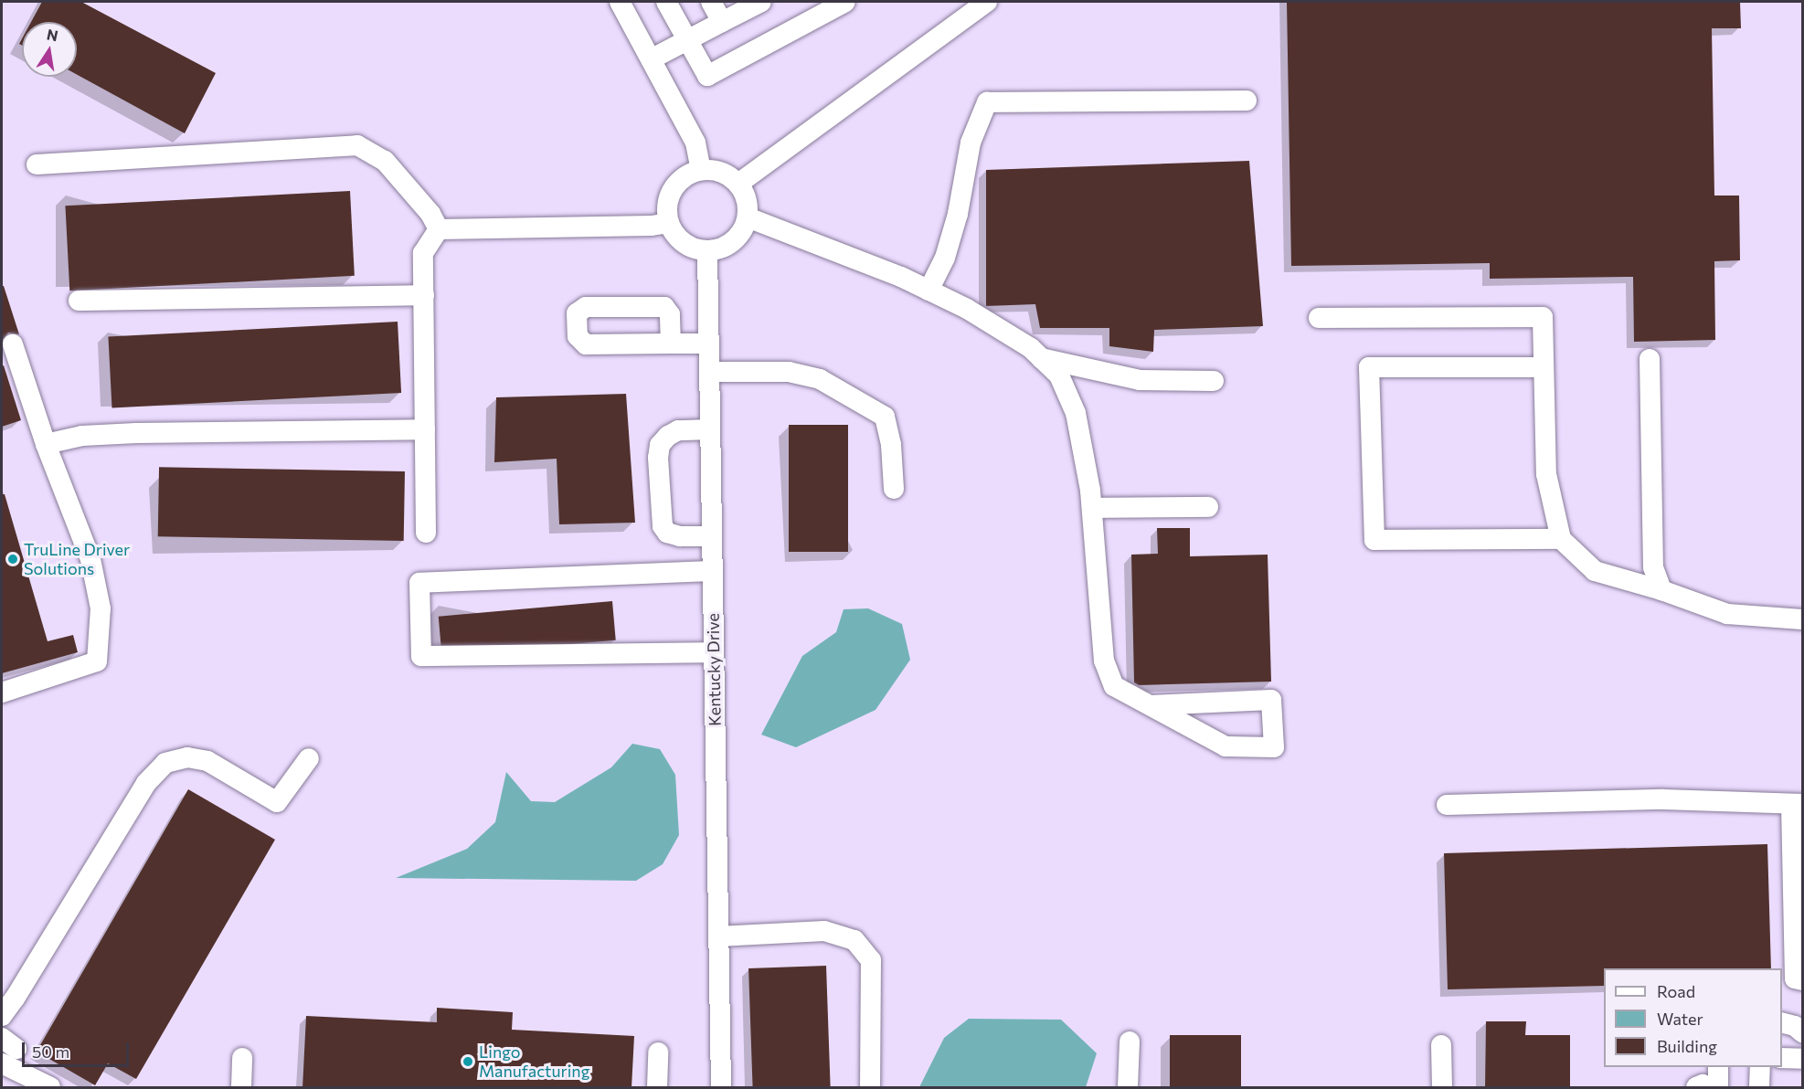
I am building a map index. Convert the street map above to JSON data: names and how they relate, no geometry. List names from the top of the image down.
{
  "streets": {
    "street": ["Kentucky Drive"]
  },
  "places": ["TruLine Driver Solutions", "Lingo Manufacturing"],
  "legend": ["Road", "Water", "Building"],
  "scale_bar": "50 m",
  "north": "top"
}
